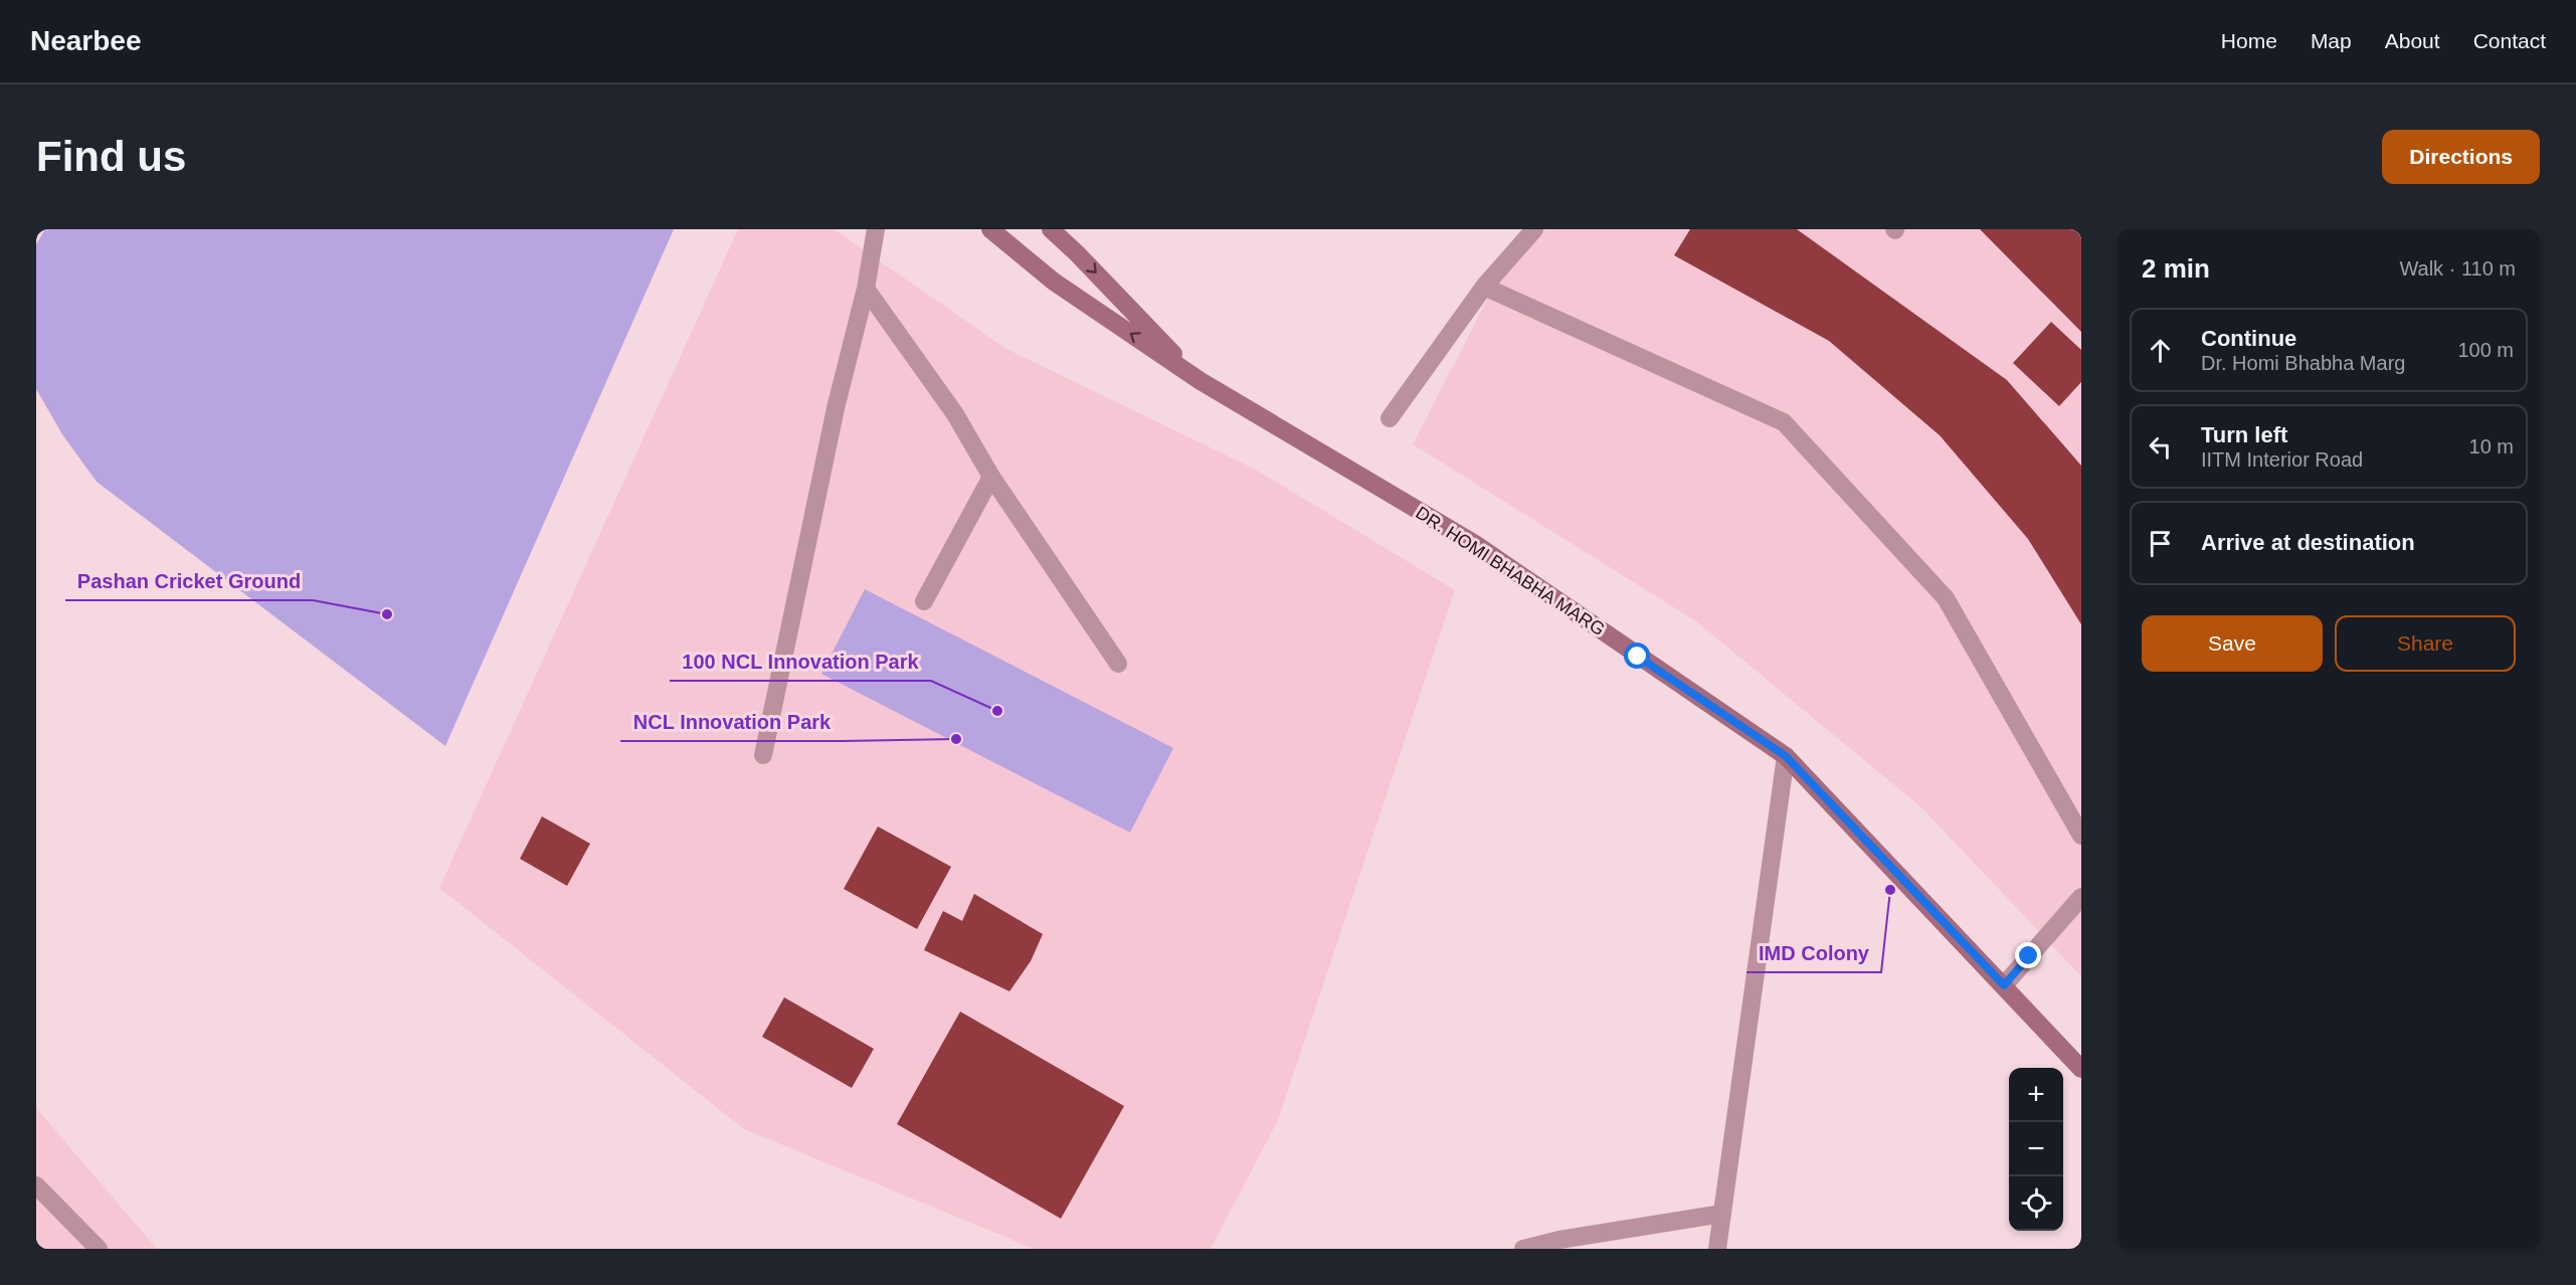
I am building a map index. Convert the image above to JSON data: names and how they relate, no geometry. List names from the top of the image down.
{
  "streets": {
    "main road": ["DR. HOMI BHABHA MARG"]
  },
  "places": [
    "Pashan Cricket Ground",
    "100 NCL Innovation Park",
    "NCL Innovation Park",
    "IMD Colony"
  ],
  "page": {
    "header": "Nearbee",
    "nav": [
      "Home",
      "Map",
      "About",
      "Contact"
    ],
    "buttons": [
      "Directions",
      ["Save", "Share"]
    ],
    "title": "Find us",
    "heading": ["2 min", "Walk · 110 m"],
    "list": [
      ["Continue", "Dr. Homi Bhabha Marg", "100 m"],
      ["Turn left", "IITM Interior Road", "10 m"],
      "Arrive at destination"
    ],
    "map_buttons": ["+", "−"]
  }
}
